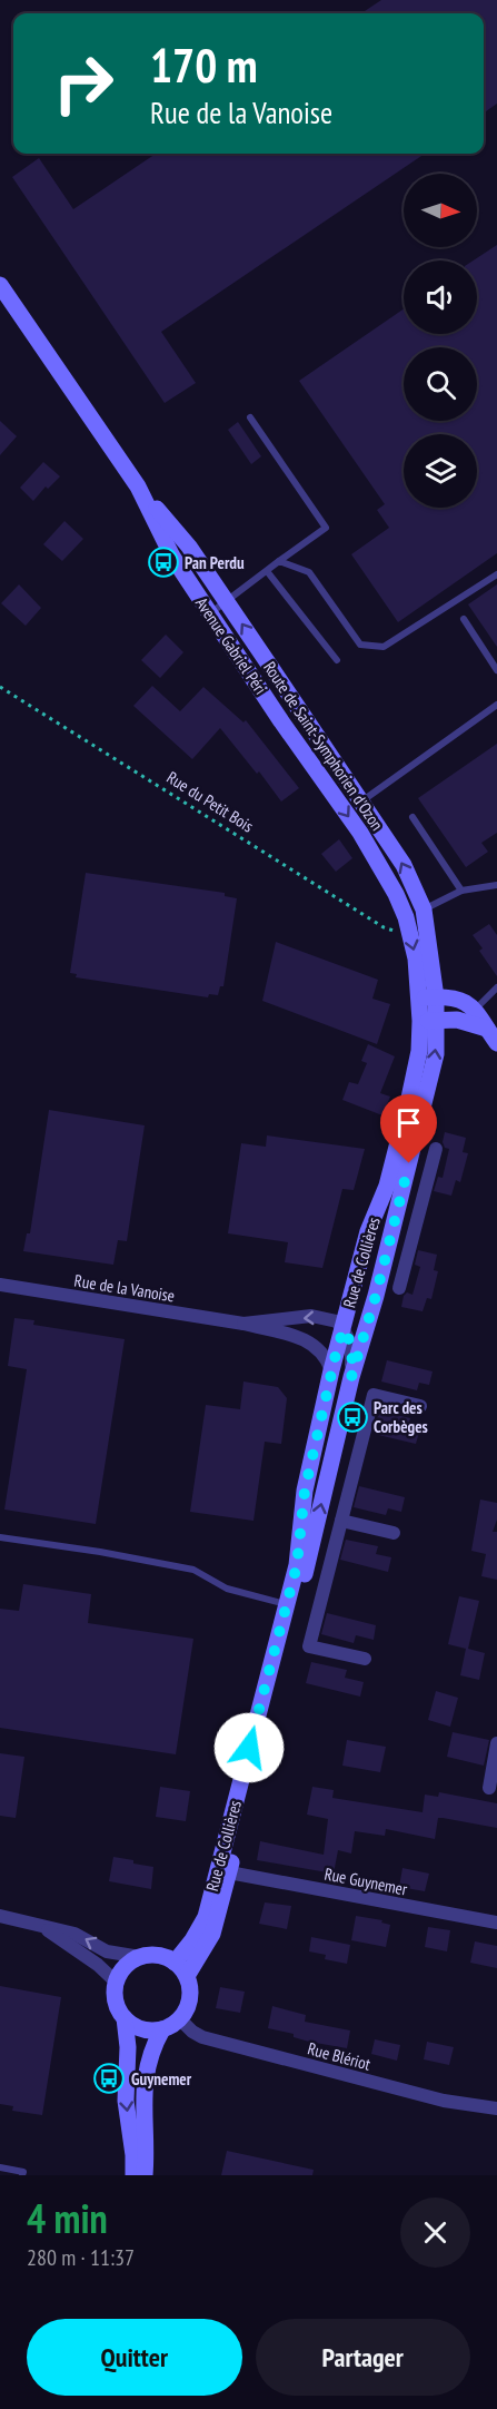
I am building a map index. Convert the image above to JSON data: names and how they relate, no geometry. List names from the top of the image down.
{
  "streets": {
    "main road": ["Avenue Gabriel Péri", "Route de Saint-Symphorien d'Ozon", "Rue de Collières"],
    "street": ["Rue de la Vanoise", "Rue Guynemer", "Rue Blériot"],
    "path": ["Rue du Petit Bois"]
  },
  "crossings": [
    ["Avenue Gabriel Péri", "Route de Saint-Symphorien d'Ozon"],
    ["Avenue Gabriel Péri", "Rue du Petit Bois"],
    ["Route de Saint-Symphorien d'Ozon", "Rue de Collières"],
    ["Rue de Collières", "Rue de la Vanoise"],
    ["Rue de Collières", "Rue Guynemer"],
    ["Rue de Collières", "Rue Blériot"]
  ],
  "one_way": ["Avenue Gabriel Péri", "Route de Saint-Symphorien d'Ozon"],
  "places": {
    "bus stop": ["Pan Perdu", "Parc des Corbèges", "Guynemer"]
  },
  "north": "right",
  "page": {
    "turn": ["170 m", "Rue de la Vanoise"],
    "heading": ["4 min", "280 m · 11:37"],
    "buttons": ["Quitter", "Partager"]
  }
}
